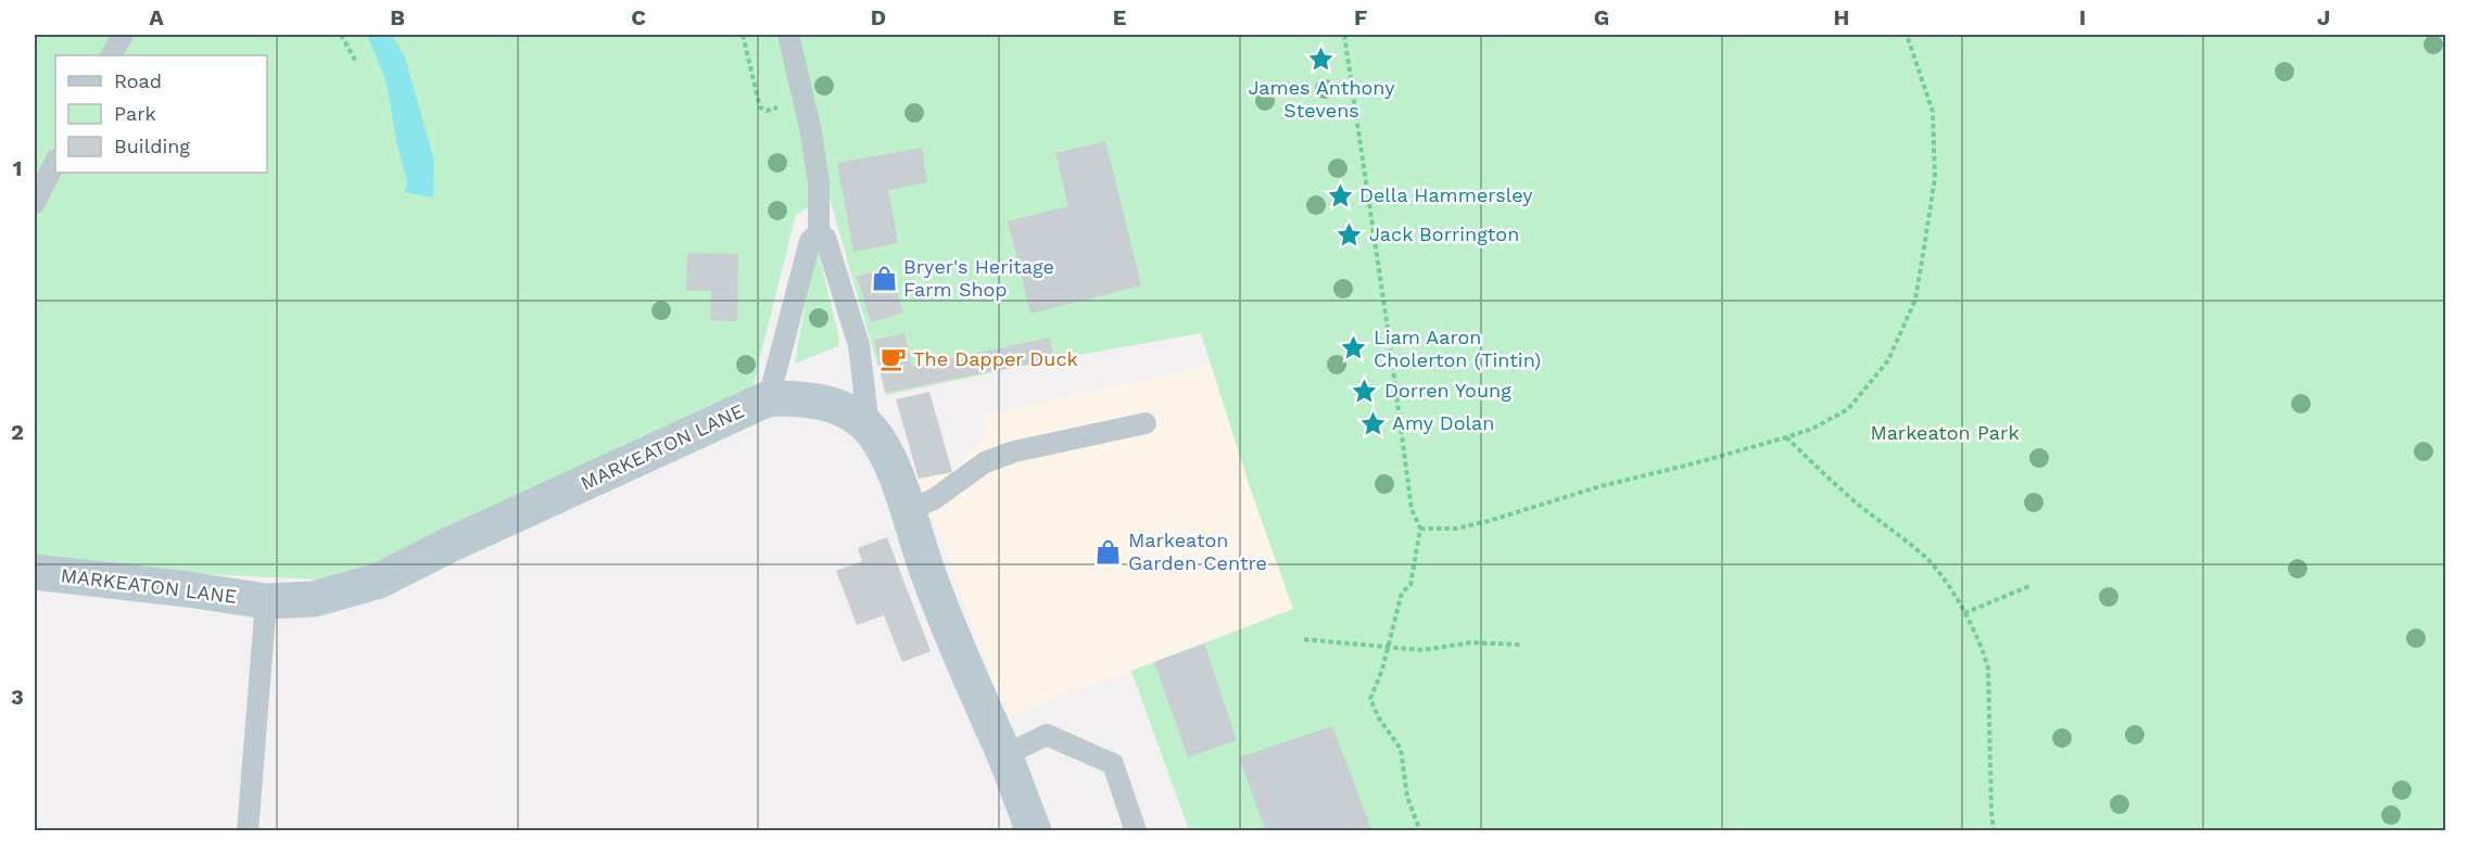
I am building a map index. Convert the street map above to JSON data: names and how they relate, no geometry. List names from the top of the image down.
{
  "streets": {
    "street": ["MARKEATON LANE"]
  },
  "parks": ["Markeaton Park"],
  "places": {
    "place": [
      "James Anthony Stevens",
      "Della Hammersley",
      "Jack Borrington",
      "Liam Aaron Cholerton (Tintin)",
      "Dorren Young",
      "Amy Dolan"
    ],
    "shop": ["Bryer's Heritage Farm Shop", "Markeaton Garden Centre"],
    "cafe": ["The Dapper Duck"]
  },
  "legend": ["Road", "Park", "Building"],
  "grid": {
    "columns": [
      "A",
      "B",
      "C",
      "D",
      "E",
      "F",
      "G",
      "H",
      "I",
      "J"
    ],
    "rows": ["1", "2", "3"]
  }
}
